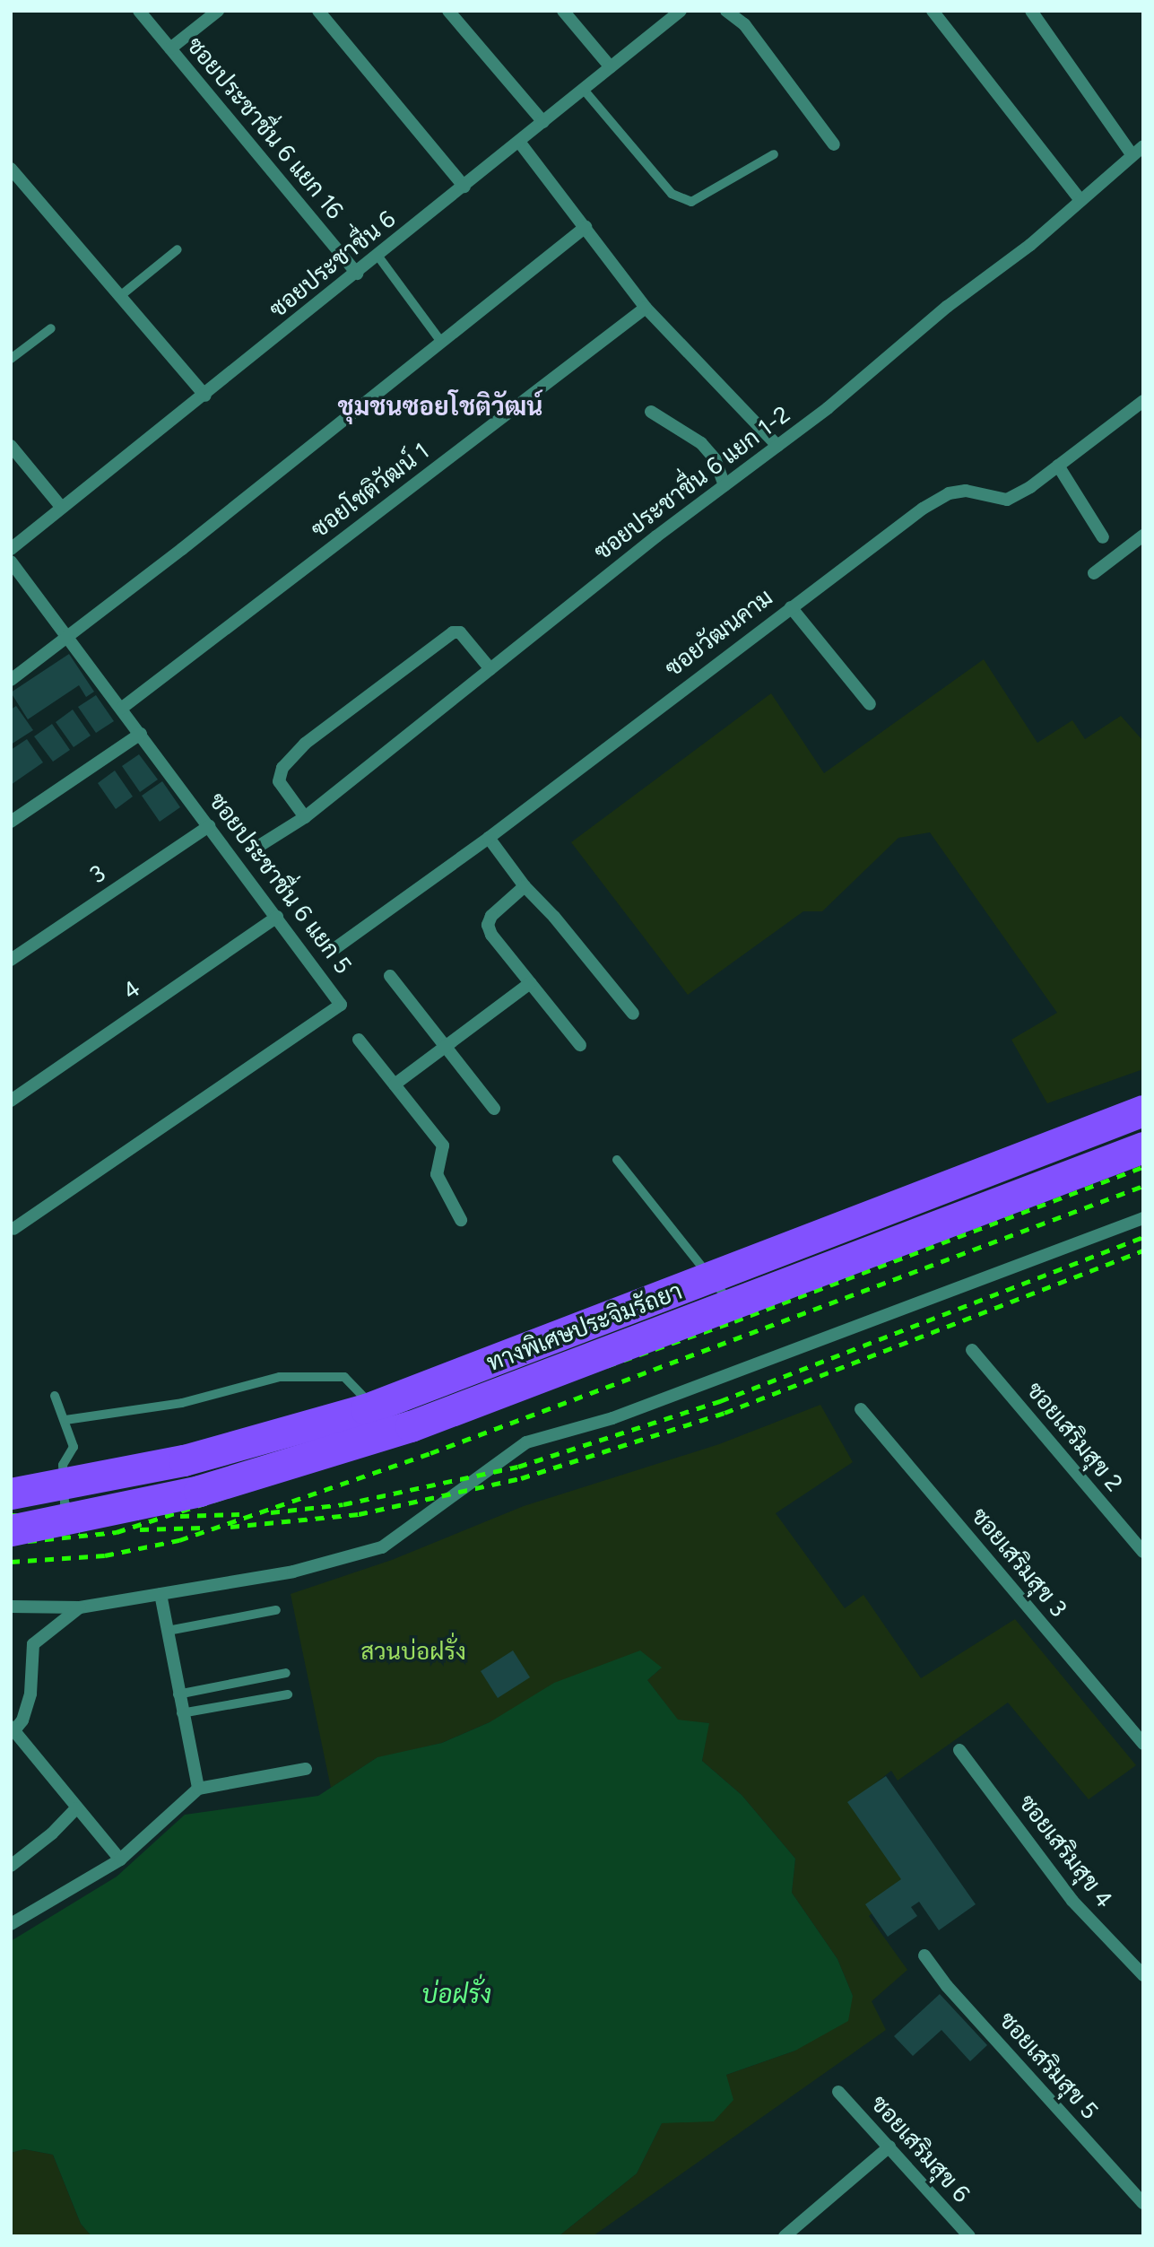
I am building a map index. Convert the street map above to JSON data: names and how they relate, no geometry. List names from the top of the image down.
{
  "streets": {
    "highway": ["ทางพิเศษประจิมรัถยา"],
    "street": [
      "ซอยประชาชื่น 6 แยก 16",
      "ซอยประชาชื่น 6",
      "ซอยประชาชื่น 6 แยก 1-2",
      "ซอยโชติวัฒน์ 1",
      "ซอยวัฒนคาม",
      "3",
      "ซอยประชาชื่น 6 แยก 5",
      "4",
      "ซอยเสริมสุข 2",
      "ซอยเสริมสุข 3",
      "ซอยเสริมสุข 4",
      "ซอยเสริมสุข 5",
      "ซอยเสริมสุข 6"
    ]
  },
  "crossings": [
    ["ซอยประชาชื่น 6 แยก 16", "ซอยประชาชื่น 6"],
    ["ซอยโชติวัฒน์ 1", "ซอยประชาชื่น 6 แยก 5"],
    ["3", "ซอยประชาชื่น 6 แยก 5"],
    ["ซอยประชาชื่น 6 แยก 5", "4"]
  ],
  "districts": ["ชุมชนซอยโชติวัฒน์"],
  "water": ["บ่อฝรั่ง"],
  "parks": ["สวนบ่อฝรั่ง"]
}
